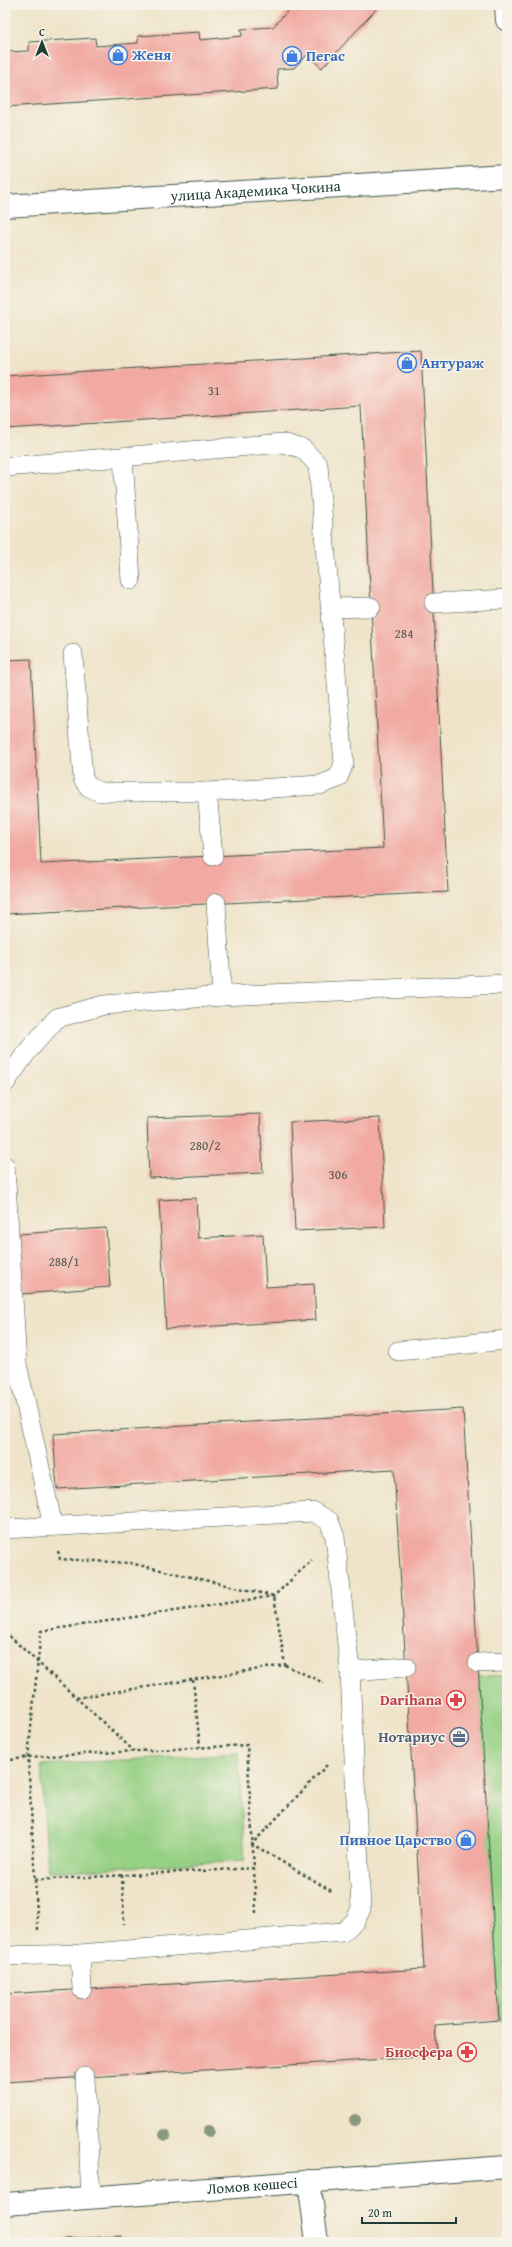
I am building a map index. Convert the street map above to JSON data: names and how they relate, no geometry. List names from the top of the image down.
{
  "streets": {
    "main road": ["улица Академика Чокина", "Ломов көшесі"]
  },
  "places": {
    "shop": [
      "Женя",
      "Пегас",
      "Антураж",
      "Пивное Царство"
    ],
    "pharmacy": ["Darihana", "Биосфера"],
    "office": ["Нотариус"]
  },
  "house_numbers": [
    "31",
    "284",
    "280/2",
    "306",
    "288/1"
  ],
  "scale_bar": "20 m",
  "north": "top"
}
